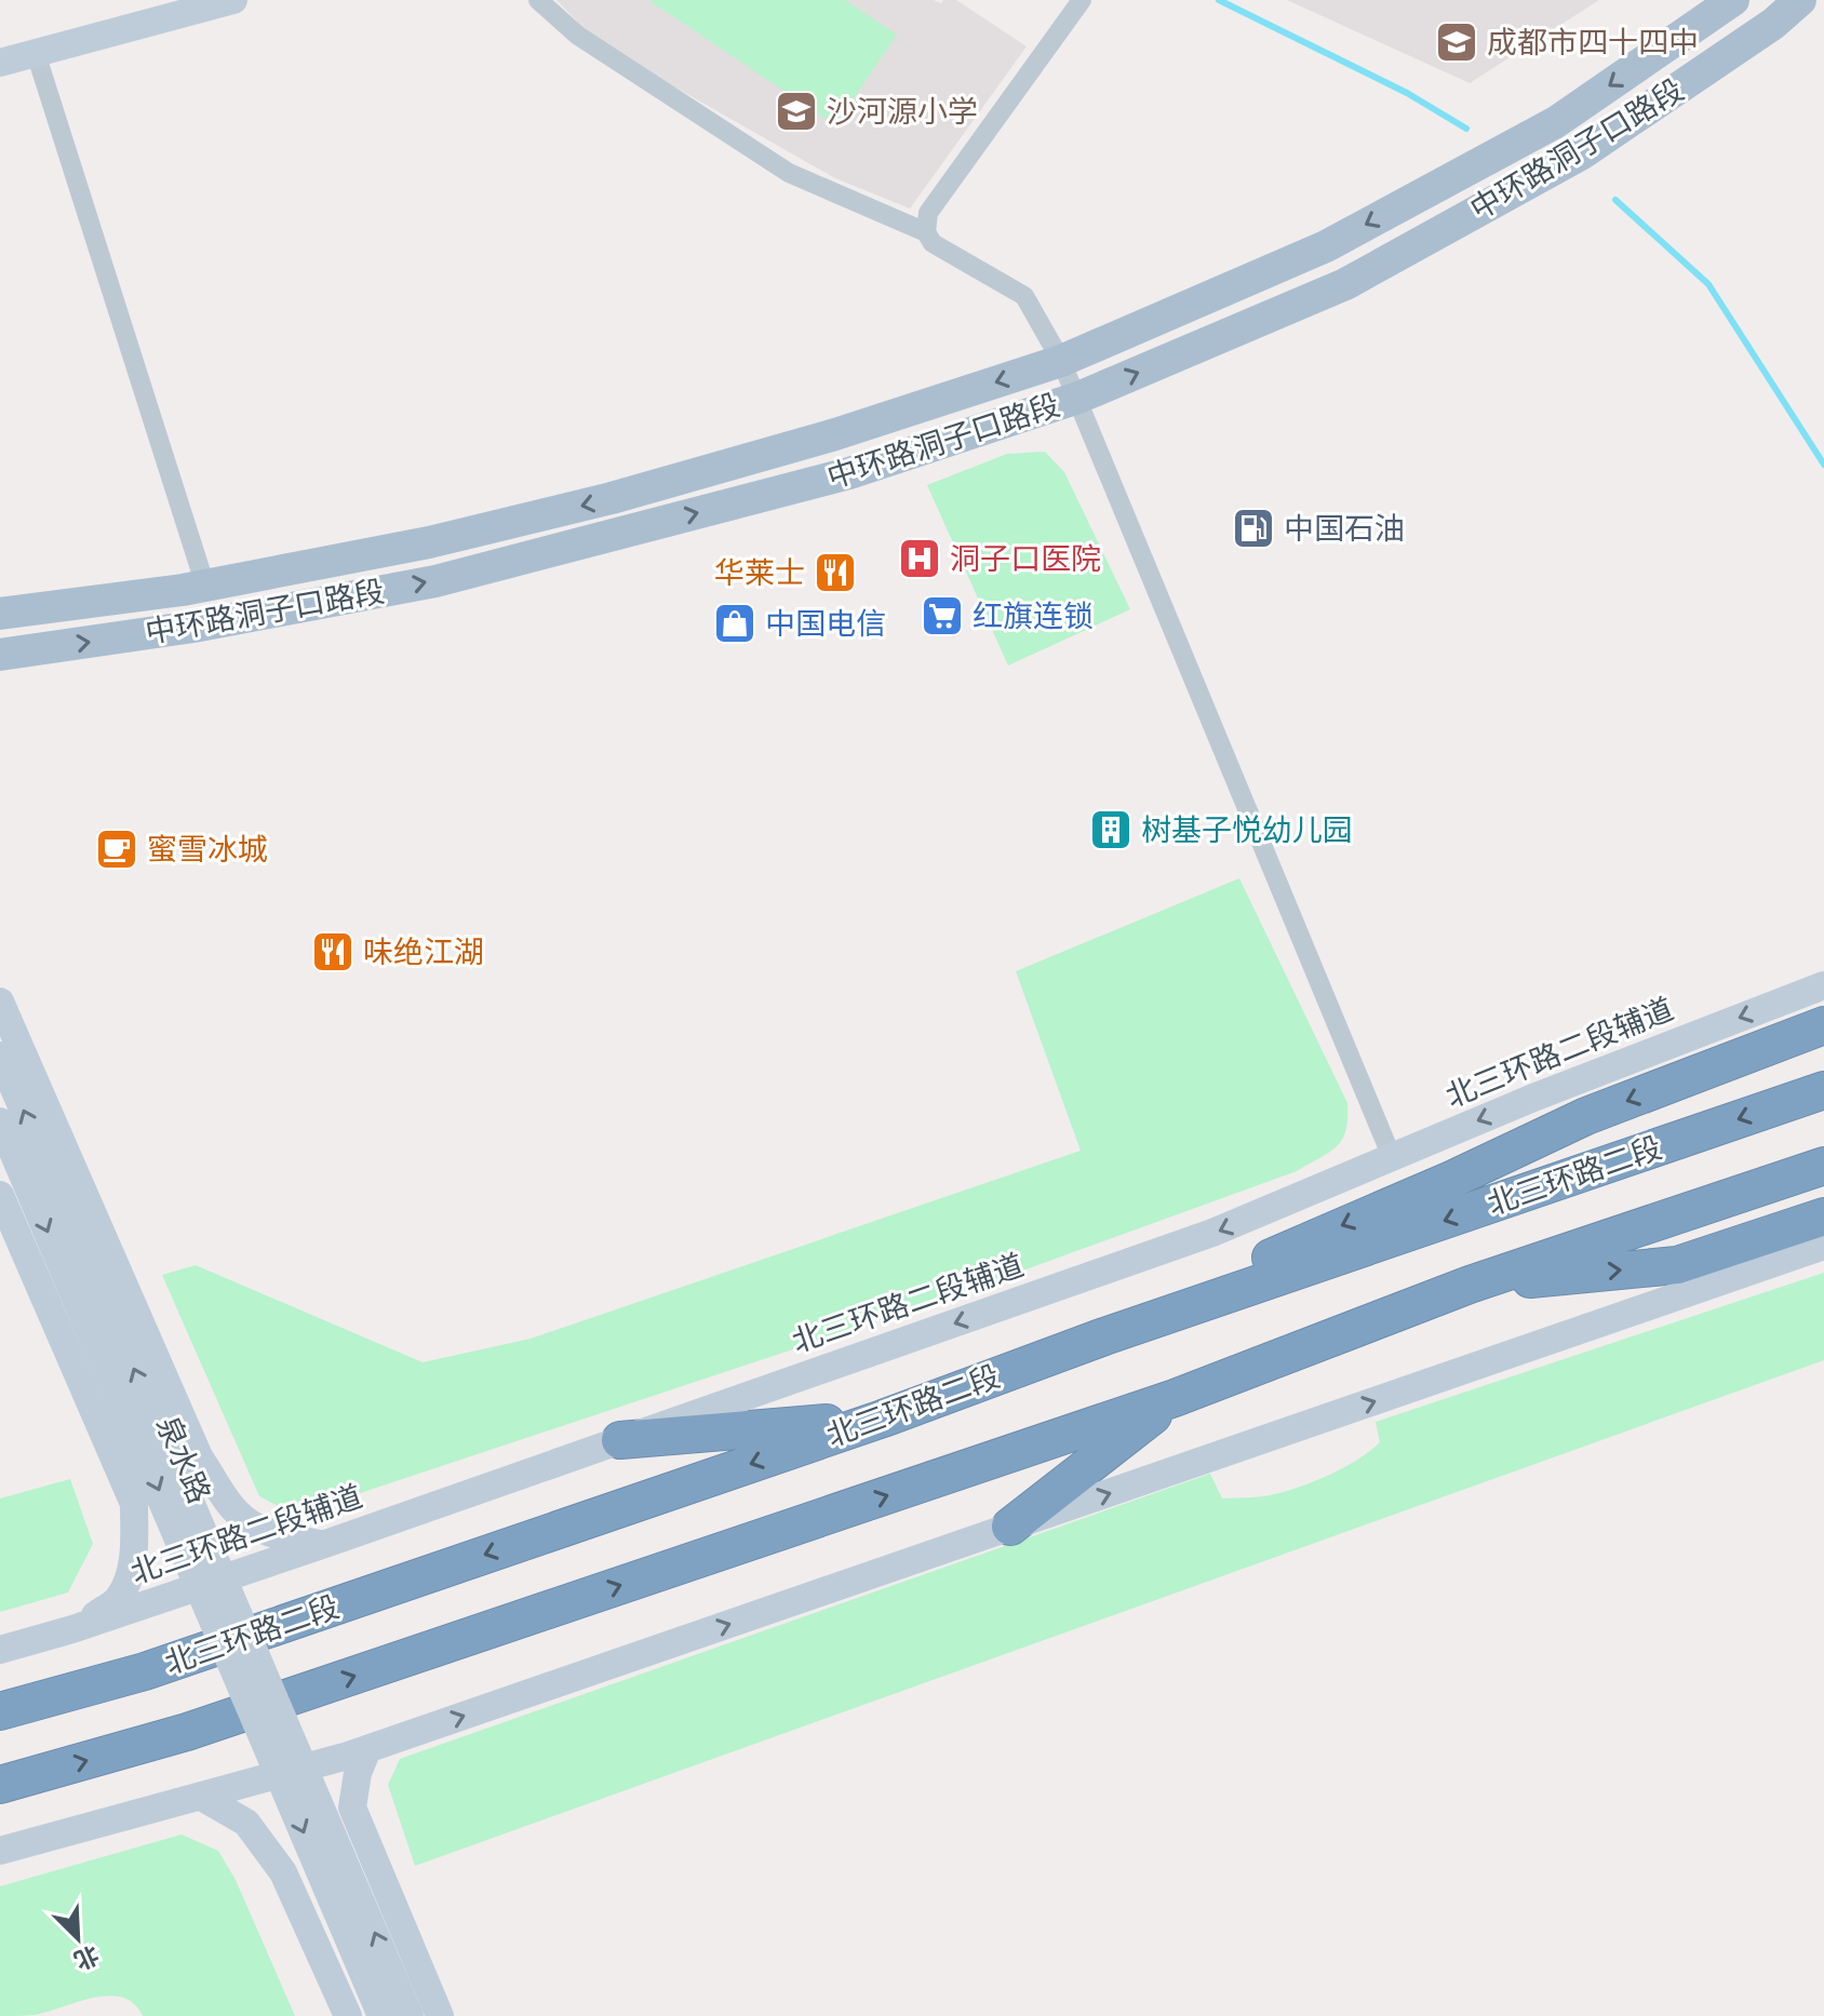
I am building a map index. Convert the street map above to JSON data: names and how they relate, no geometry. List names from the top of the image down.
{
  "streets": {
    "highway": ["北三环路二段"],
    "main road": ["中环路洞子口路段", "北三环路二段辅道", "泉水路"]
  },
  "places": {
    "school or university": ["成都市四十四中", "沙河源小学"],
    "fuel station": ["中国石油"],
    "hospital": ["洞子口医院"],
    "restaurant": ["华莱士", "味绝江湖"],
    "supermarket": ["红旗连锁"],
    "shop": ["中国电信"],
    "building": ["树基子悦幼儿园"],
    "cafe": ["蜜雪冰城"]
  },
  "north": "bottom right"
}
